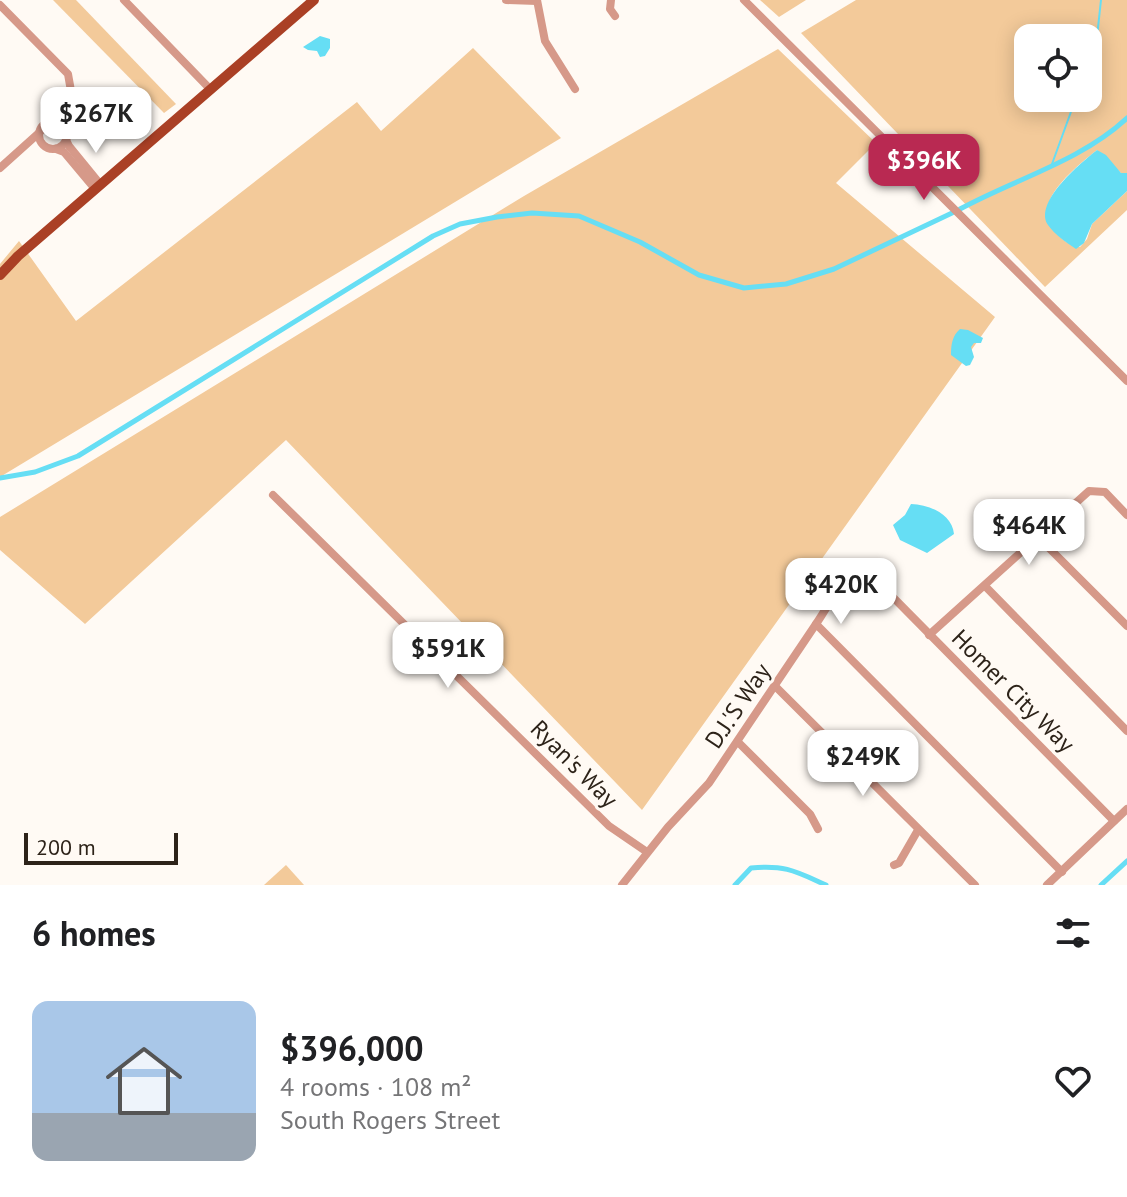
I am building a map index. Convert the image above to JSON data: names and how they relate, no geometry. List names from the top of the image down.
{
  "streets": {
    "street": ["Homer City Way", "D.J.'S Way", "Ryan's Way"]
  },
  "crossings": [
    ["Homer City Way", "D.J.'S Way"],
    ["D.J.'S Way", "Ryan's Way"]
  ],
  "scale_bar": "200 m",
  "page": {
    "price": [
      "$267K",
      "$396K",
      "$464K",
      "$420K",
      "$591K",
      "$249K"
    ],
    "scale": "200 m",
    "heading": "6 homes",
    "list": [
      {
        "name": "$396,000",
        "note": "4 rooms · 108 m² · South Rogers Street"
      }
    ]
  }
}
